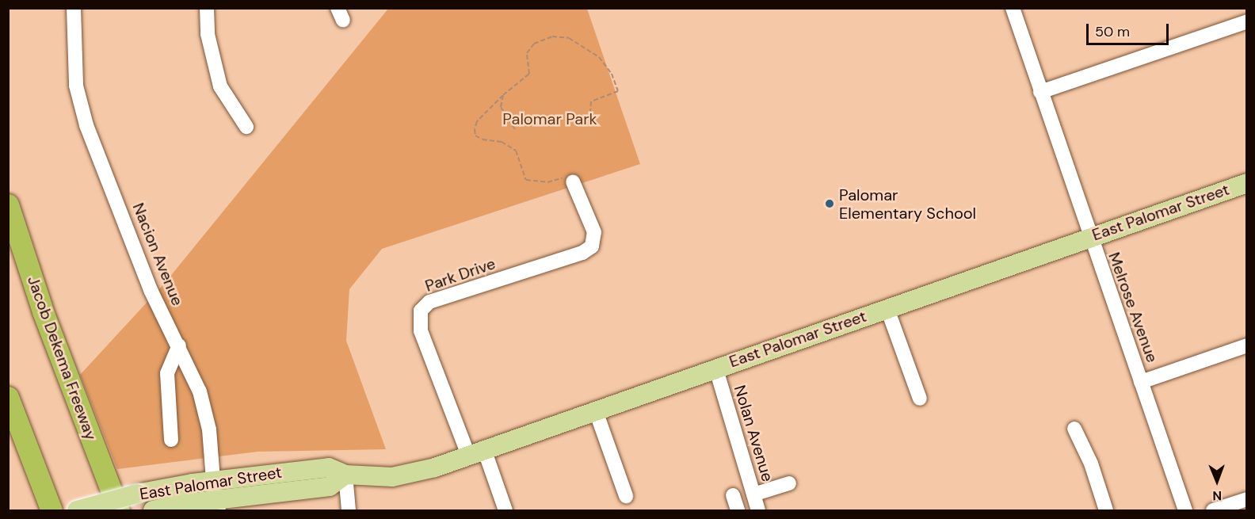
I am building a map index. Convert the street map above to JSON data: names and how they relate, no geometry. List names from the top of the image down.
{
  "streets": {
    "highway": ["Jacob Dekema Freeway"],
    "main road": ["East Palomar Street"],
    "street": [
      "Nacion Avenue",
      "Park Drive",
      "Melrose Avenue",
      "Nolan Avenue"
    ]
  },
  "crossings": [
    ["East Palomar Street", "Nacion Avenue"],
    ["East Palomar Street", "Park Drive"],
    ["East Palomar Street", "Melrose Avenue"],
    ["East Palomar Street", "Nolan Avenue"]
  ],
  "parks": ["Palomar Park"],
  "places": ["Palomar Elementary School"],
  "scale_bar": "50 m",
  "north": "bottom"
}
